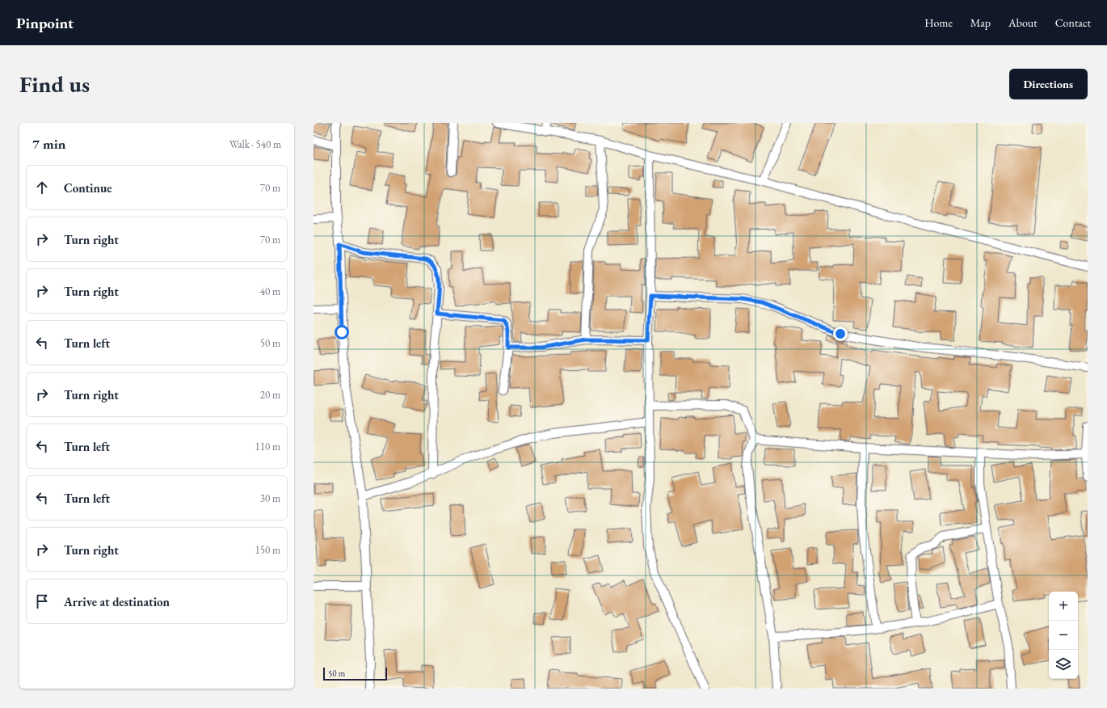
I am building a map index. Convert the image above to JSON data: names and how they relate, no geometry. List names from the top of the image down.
{
  "scale_bar": "50 m",
  "page": {
    "header": "Pinpoint",
    "nav": [
      "Home",
      "Map",
      "About",
      "Contact"
    ],
    "buttons": "Directions",
    "title": "Find us",
    "heading": ["7 min", "Walk · 540 m"],
    "list": [
      ["Continue", "70 m"],
      ["Turn right", "70 m"],
      ["Turn right", "40 m"],
      ["Turn left", "50 m"],
      ["Turn right", "20 m"],
      ["Turn left", "110 m"],
      ["Turn left", "30 m"],
      ["Turn right", "150 m"],
      "Arrive at destination"
    ],
    "map_buttons": ["+", "−"],
    "scale": "50 m"
  }
}
